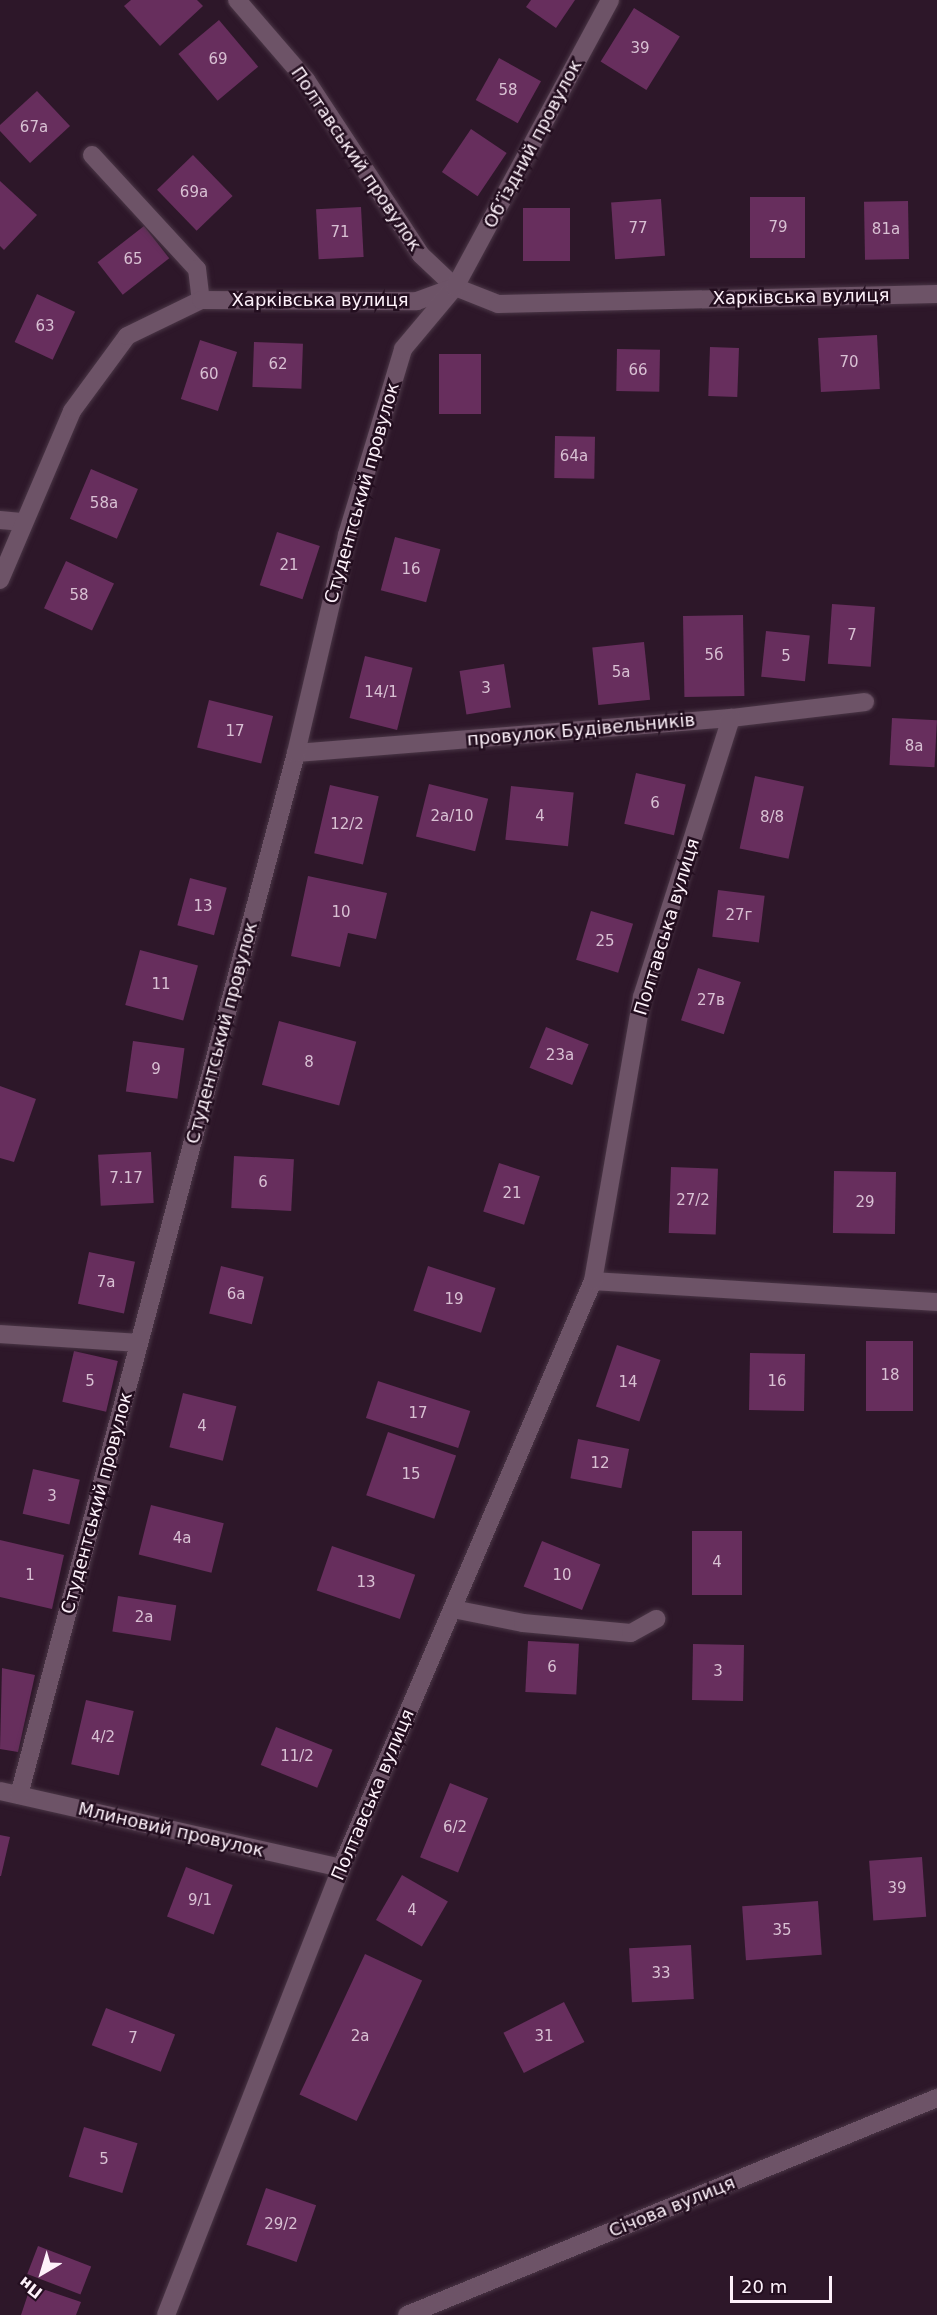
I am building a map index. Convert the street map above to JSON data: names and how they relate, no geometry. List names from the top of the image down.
{
  "streets": {
    "street": [
      "Обʼїздний провулок",
      "Полтавський провулок",
      "Харківська вулиця",
      "Студентський провулок",
      "провулок Будівельників",
      "Полтавська вулиця",
      "Млиновий провулок",
      "Січова вулиця"
    ]
  },
  "crossings": [
    ["Обʼїздний провулок", "Полтавський провулок"],
    ["Обʼїздний провулок", "Харківська вулиця"],
    ["Обʼїздний провулок", "Студентський провулок"],
    ["Полтавський провулок", "Харківська вулиця"],
    ["Полтавський провулок", "Студентський провулок"],
    ["Харківська вулиця", "Студентський провулок"],
    ["Студентський провулок", "провулок Будівельників"],
    ["Студентський провулок", "Млиновий провулок"],
    ["провулок Будівельників", "Полтавська вулиця"],
    ["Полтавська вулиця", "Млиновий провулок"]
  ],
  "house_numbers": [
    "39",
    "69",
    "58",
    "67а",
    "69а",
    "79",
    "77",
    "81а",
    "71",
    "65",
    "63",
    "70",
    "62",
    "66",
    "60",
    "64а",
    "58а",
    "21",
    "16",
    "58",
    "7",
    "5б",
    "5",
    "5а",
    "3",
    "14/1",
    "17",
    "8а",
    "6",
    "2а/10",
    "4",
    "8/8",
    "12/2",
    "13",
    "10",
    "27г",
    "25",
    "11",
    "27в",
    "23а",
    "8",
    "9",
    "7.17",
    "6",
    "21",
    "27/2",
    "29",
    "7а",
    "6а",
    "19",
    "18",
    "5",
    "16",
    "14",
    "17",
    "4",
    "12",
    "15",
    "3",
    "4а",
    "4",
    "1",
    "10",
    "13",
    "2а",
    "6",
    "3",
    "4/2",
    "11/2",
    "6/2",
    "39",
    "9/1",
    "4",
    "35",
    "33",
    "2а",
    "31",
    "7",
    "5",
    "29/2"
  ],
  "scale_bar": "20 m",
  "north": "bottom left"
}
